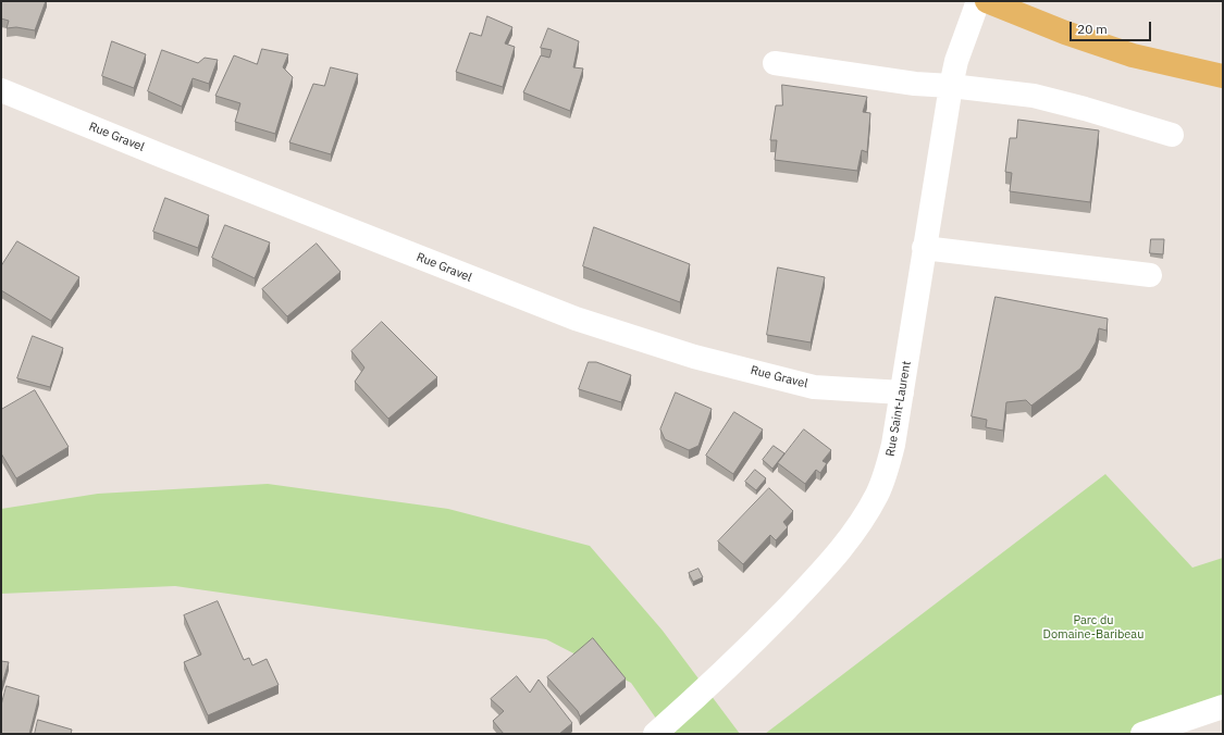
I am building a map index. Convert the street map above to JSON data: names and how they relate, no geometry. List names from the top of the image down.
{
  "streets": {
    "street": ["Rue Gravel", "Rue Saint-Laurent"]
  },
  "crossings": [
    ["Rue Gravel", "Rue Saint-Laurent"]
  ],
  "parks": ["Parc du Domaine-Baribeau"],
  "scale_bar": "20 m"
}
